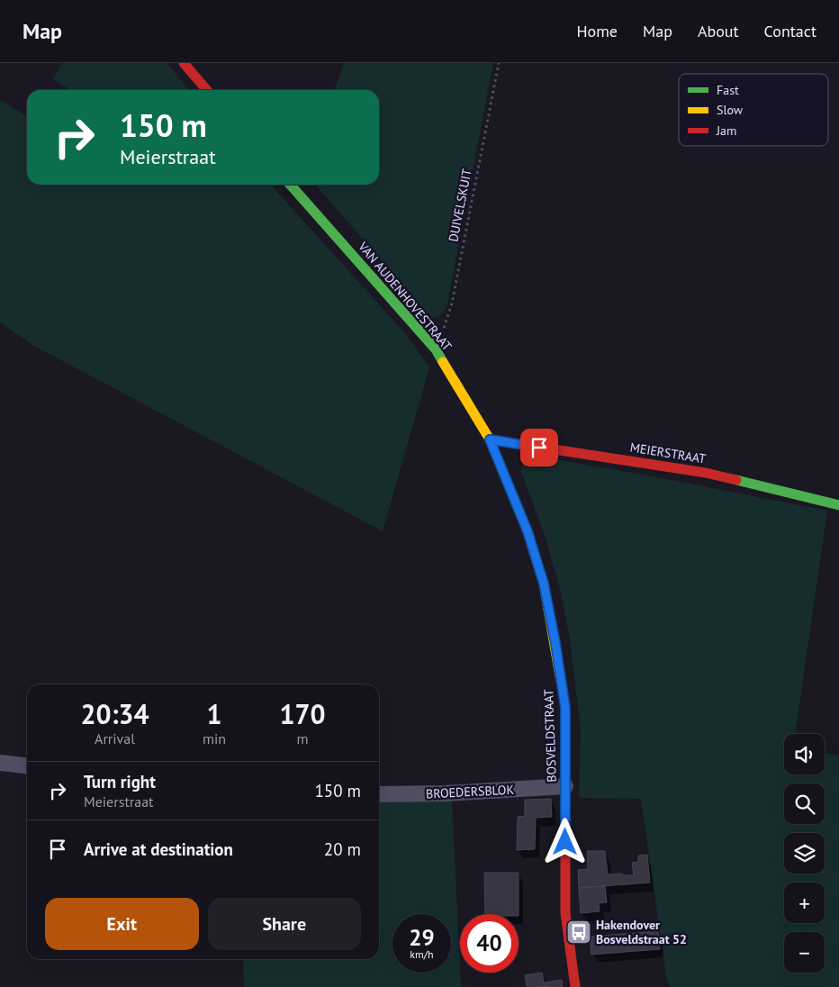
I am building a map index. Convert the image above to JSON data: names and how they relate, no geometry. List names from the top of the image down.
{
  "streets": {
    "street": [
      "VAN AUDENHOVESTRAAT",
      "MEIERSTRAAT",
      "BOSVELDSTRAAT",
      "BROEDERSBLOK"
    ],
    "path": ["DUIVELSKUIT"]
  },
  "crossings": [
    ["DUIVELSKUIT", "VAN AUDENHOVESTRAAT"],
    ["VAN AUDENHOVESTRAAT", "MEIERSTRAAT"],
    ["VAN AUDENHOVESTRAAT", "BOSVELDSTRAAT"],
    ["MEIERSTRAAT", "BOSVELDSTRAAT"],
    ["BOSVELDSTRAAT", "BROEDERSBLOK"]
  ],
  "places": {
    "bus stop": ["Hakendover Bosveldstraat 52"]
  },
  "legend": ["Fast", "Slow", "Jam"],
  "page": {
    "header": "Map",
    "nav": [
      "Home",
      "Map",
      "About",
      "Contact"
    ],
    "turn": ["150 m", "Meierstraat"],
    "eta": [
      "20:34",
      "Arrival",
      "1",
      "min",
      "170",
      "m"
    ],
    "map_buttons": ["+", "−"],
    "list": [
      {
        "name": "Turn right",
        "note": "Meierstraat",
        "value": "150 m"
      },
      {
        "name": "Arrive at destination",
        "value": "20 m"
      }
    ],
    "buttons": ["Exit", "Share"],
    "speed": "29 km/h",
    "limit": "40"
  }
}
